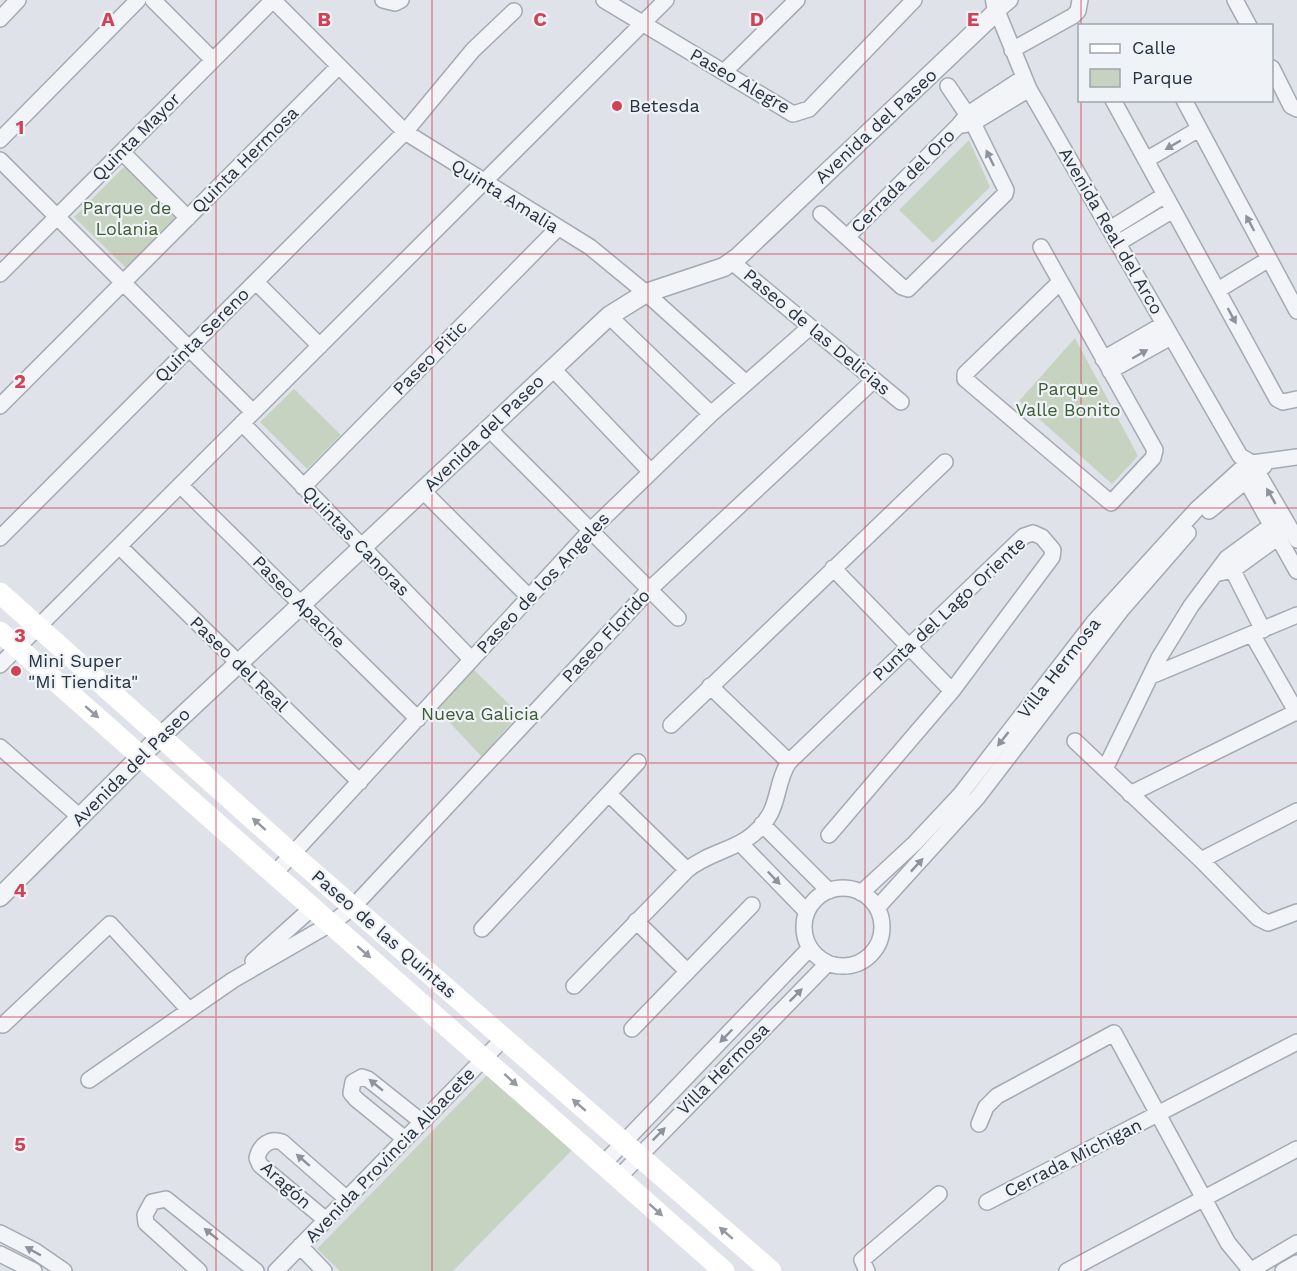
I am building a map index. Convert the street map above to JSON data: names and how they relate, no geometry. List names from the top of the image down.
{
  "streets": {
    "main road": ["Paseo de las Quintas"],
    "street": [
      "Paseo Alegre",
      "Avenida del Paseo",
      "Quinta Mayor",
      "Quinta Hermosa",
      "Cerrada del Oro",
      "Quinta Amalia",
      "Avenida Real del Arco",
      "Paseo de las Delicias",
      "Quinta Sereno",
      "Paseo Pitic",
      "Quintas Canoras",
      "Paseo de los Angeles",
      "Paseo Apache",
      "Punta del Lago Oriente",
      "Paseo Florido",
      "Paseo del Real",
      "Villa Hermosa",
      "Avenida Provincia Albacete",
      "Cerrada Michigan",
      "Aragón"
    ]
  },
  "crossings": [
    ["Avenida del Paseo", "Quinta Amalia"],
    ["Avenida del Paseo", "Avenida Real del Arco"],
    ["Avenida del Paseo", "Paseo de las Delicias"],
    ["Avenida del Paseo", "Quintas Canoras"],
    ["Avenida del Paseo", "Paseo Apache"],
    ["Avenida del Paseo", "Paseo del Real"],
    ["Avenida del Paseo", "Paseo de las Quintas"],
    ["Quinta Mayor", "Quinta Amalia"],
    ["Quinta Mayor", "Quintas Canoras"],
    ["Quinta Hermosa", "Quinta Amalia"],
    ["Quinta Hermosa", "Quintas Canoras"],
    ["Cerrada del Oro", "Avenida Real del Arco"],
    ["Quinta Amalia", "Quinta Sereno"],
    ["Quinta Amalia", "Paseo Pitic"],
    ["Quinta Amalia", "Paseo de los Angeles"],
    ["Avenida Real del Arco", "Villa Hermosa"],
    ["Paseo de las Delicias", "Paseo de los Angeles"],
    ["Paseo de las Delicias", "Paseo Florido"],
    ["Quinta Sereno", "Quintas Canoras"],
    ["Paseo Pitic", "Quintas Canoras"],
    ["Quintas Canoras", "Paseo de los Angeles"],
    ["Paseo de los Angeles", "Paseo Apache"],
    ["Paseo de los Angeles", "Paseo del Real"],
    ["Paseo de los Angeles", "Paseo de las Quintas"],
    ["Paseo Florido", "Paseo de las Quintas"],
    ["Villa Hermosa", "Paseo de las Quintas"],
    ["Paseo de las Quintas", "Avenida Provincia Albacete"],
    ["Avenida Provincia Albacete", "Aragón"]
  ],
  "parks": ["Parque de Lolania", "Parque Valle Bonito", "Nueva Galicia"],
  "places": ["Betesda", "Mini Super \"Mi Tiendita\""],
  "legend": ["Calle", "Parque"],
  "grid": {
    "columns": [
      "A",
      "B",
      "C",
      "D",
      "E"
    ],
    "rows": [
      "1",
      "2",
      "3",
      "4",
      "5"
    ]
  }
}
